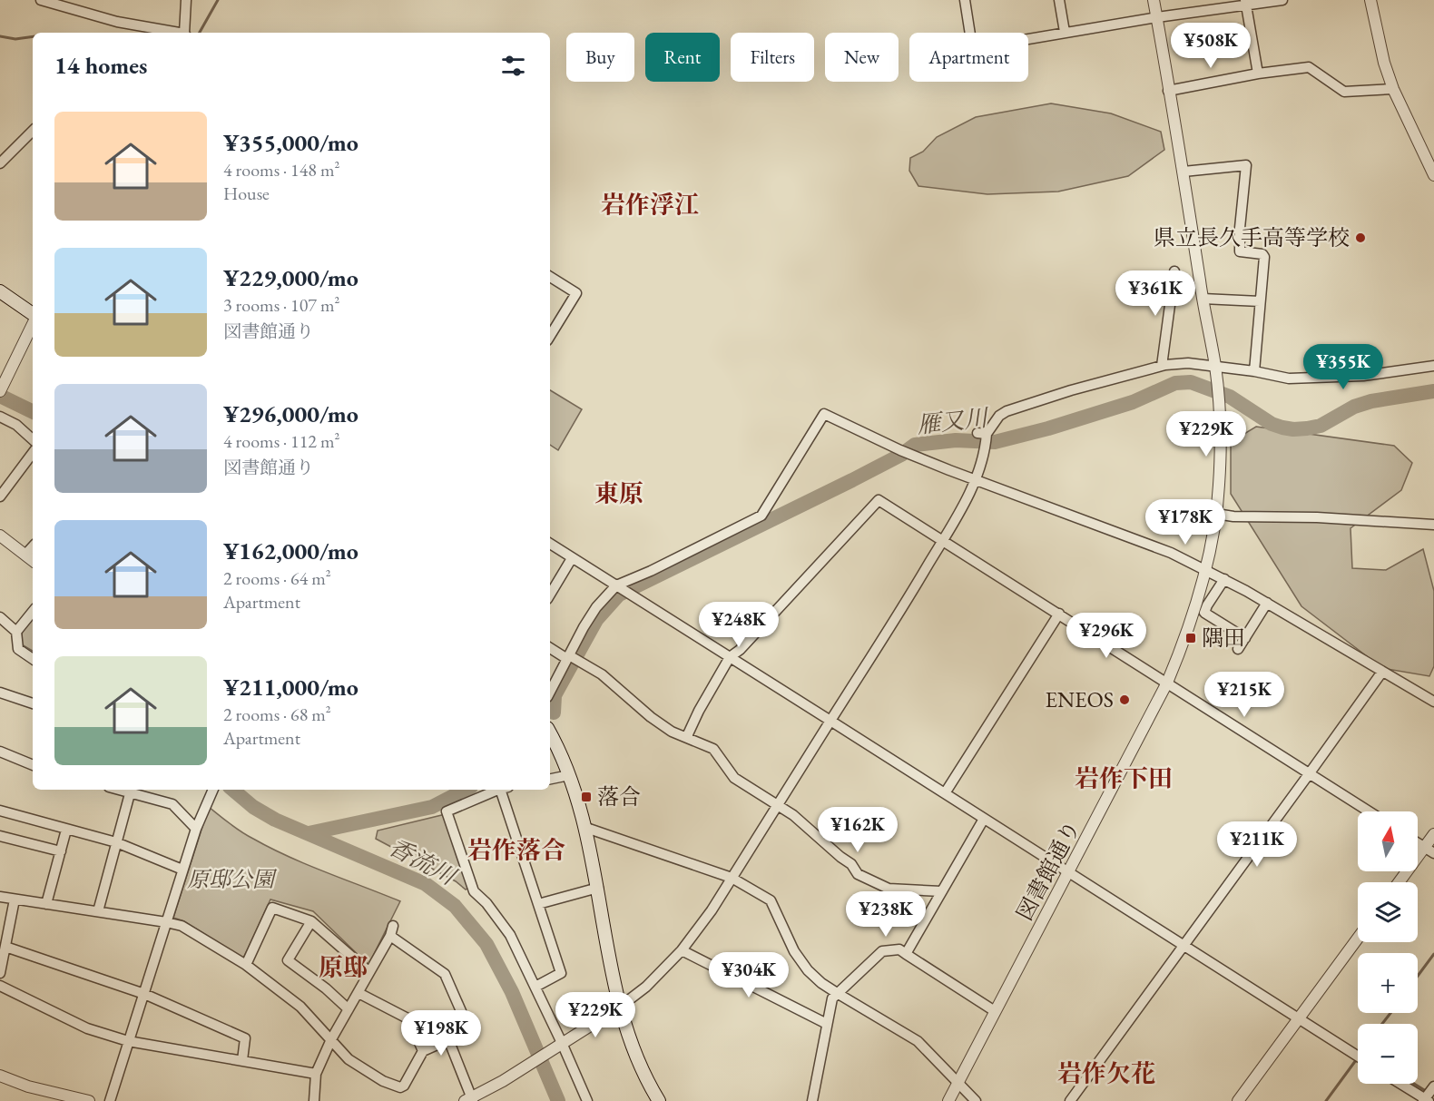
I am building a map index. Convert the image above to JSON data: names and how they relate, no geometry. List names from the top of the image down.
{
  "streets": {
    "street": ["図書館通り"]
  },
  "districts": [
    "岩作浮江",
    "東原",
    "岩作下田",
    "岩作落合",
    "原邸",
    "岩作欠花"
  ],
  "water": ["雁又川", "香流川"],
  "parks": ["原邸公園"],
  "places": {
    "other": ["県立長久手高等学校", "ENEOS"],
    "transit": ["隅田", "落合"]
  },
  "north": "top",
  "page": {
    "price": [
      "¥508K",
      "¥361K",
      "¥355K",
      "¥229K",
      "¥178K",
      "¥248K",
      "¥296K",
      "¥215K",
      "¥162K",
      "¥211K",
      "¥238K",
      "¥304K",
      "¥229K",
      "¥198K"
    ],
    "chip": [
      "Buy",
      "Rent",
      "Filters",
      "New",
      "Apartment"
    ],
    "heading": "14 homes",
    "list": [
      {
        "name": "¥355,000/mo",
        "note": "4 rooms · 148 m² · House"
      },
      {
        "name": "¥229,000/mo",
        "note": "3 rooms · 107 m² · 図書館通り"
      },
      {
        "name": "¥296,000/mo",
        "note": "4 rooms · 112 m² · 図書館通り"
      },
      {
        "name": "¥162,000/mo",
        "note": "2 rooms · 64 m² · Apartment"
      },
      {
        "name": "¥211,000/mo",
        "note": "2 rooms · 68 m² · Apartment"
      }
    ],
    "map_buttons": ["+", "−"]
  }
}
